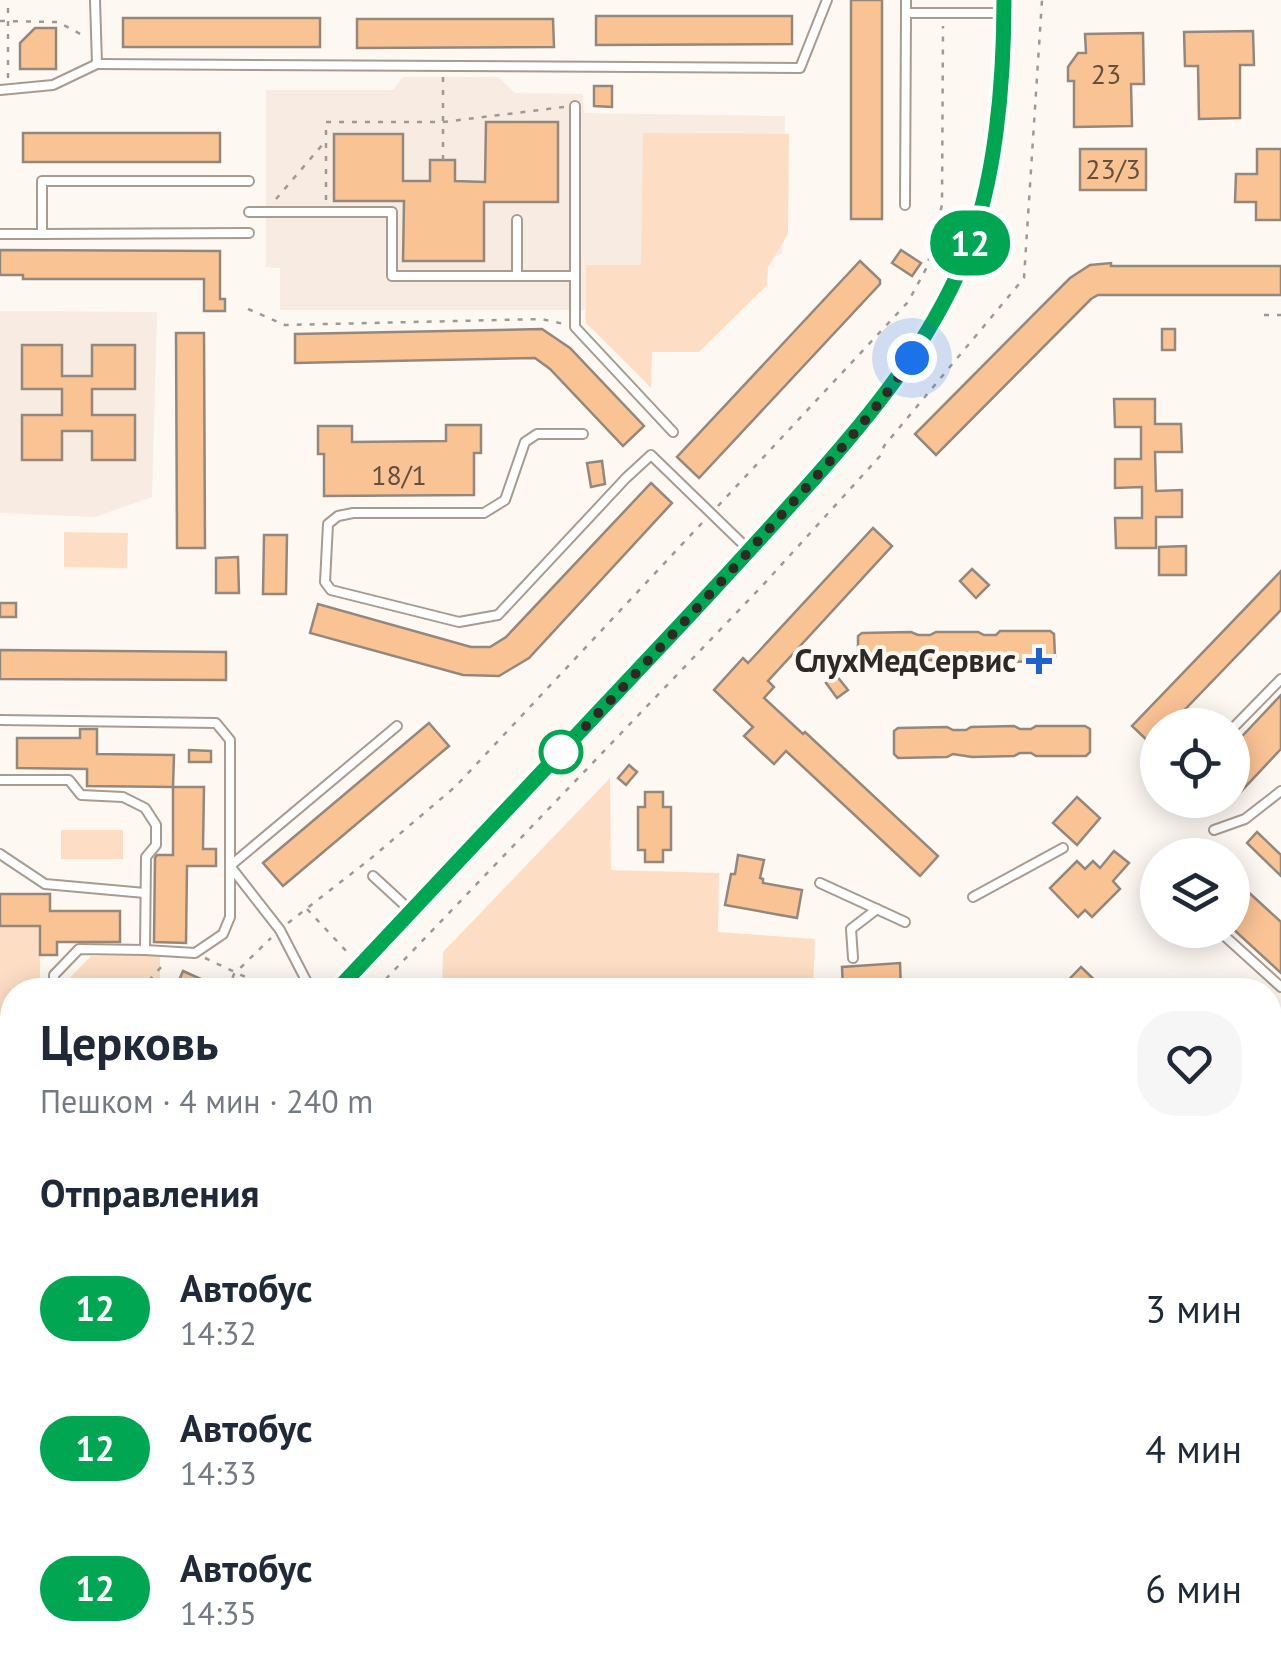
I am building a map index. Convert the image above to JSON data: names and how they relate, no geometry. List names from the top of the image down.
{
  "places": {
    "health": ["СлухМедСервис"]
  },
  "lines": ["bus line 12"],
  "house_numbers": ["23", "23/3", "18/1"],
  "page": {
    "on_map": "12",
    "heading": [
      ["Церковь", "Пешком · 4 мин · 240 m"],
      "Отправления"
    ],
    "list": [
      {
        "mark": "12",
        "name": "Автобус",
        "note": "14:32",
        "value": "3 мин"
      },
      {
        "mark": "12",
        "name": "Автобус",
        "note": "14:33",
        "value": "4 мин"
      },
      {
        "mark": "12",
        "name": "Автобус",
        "note": "14:35",
        "value": "6 мин"
      }
    ]
  }
}
